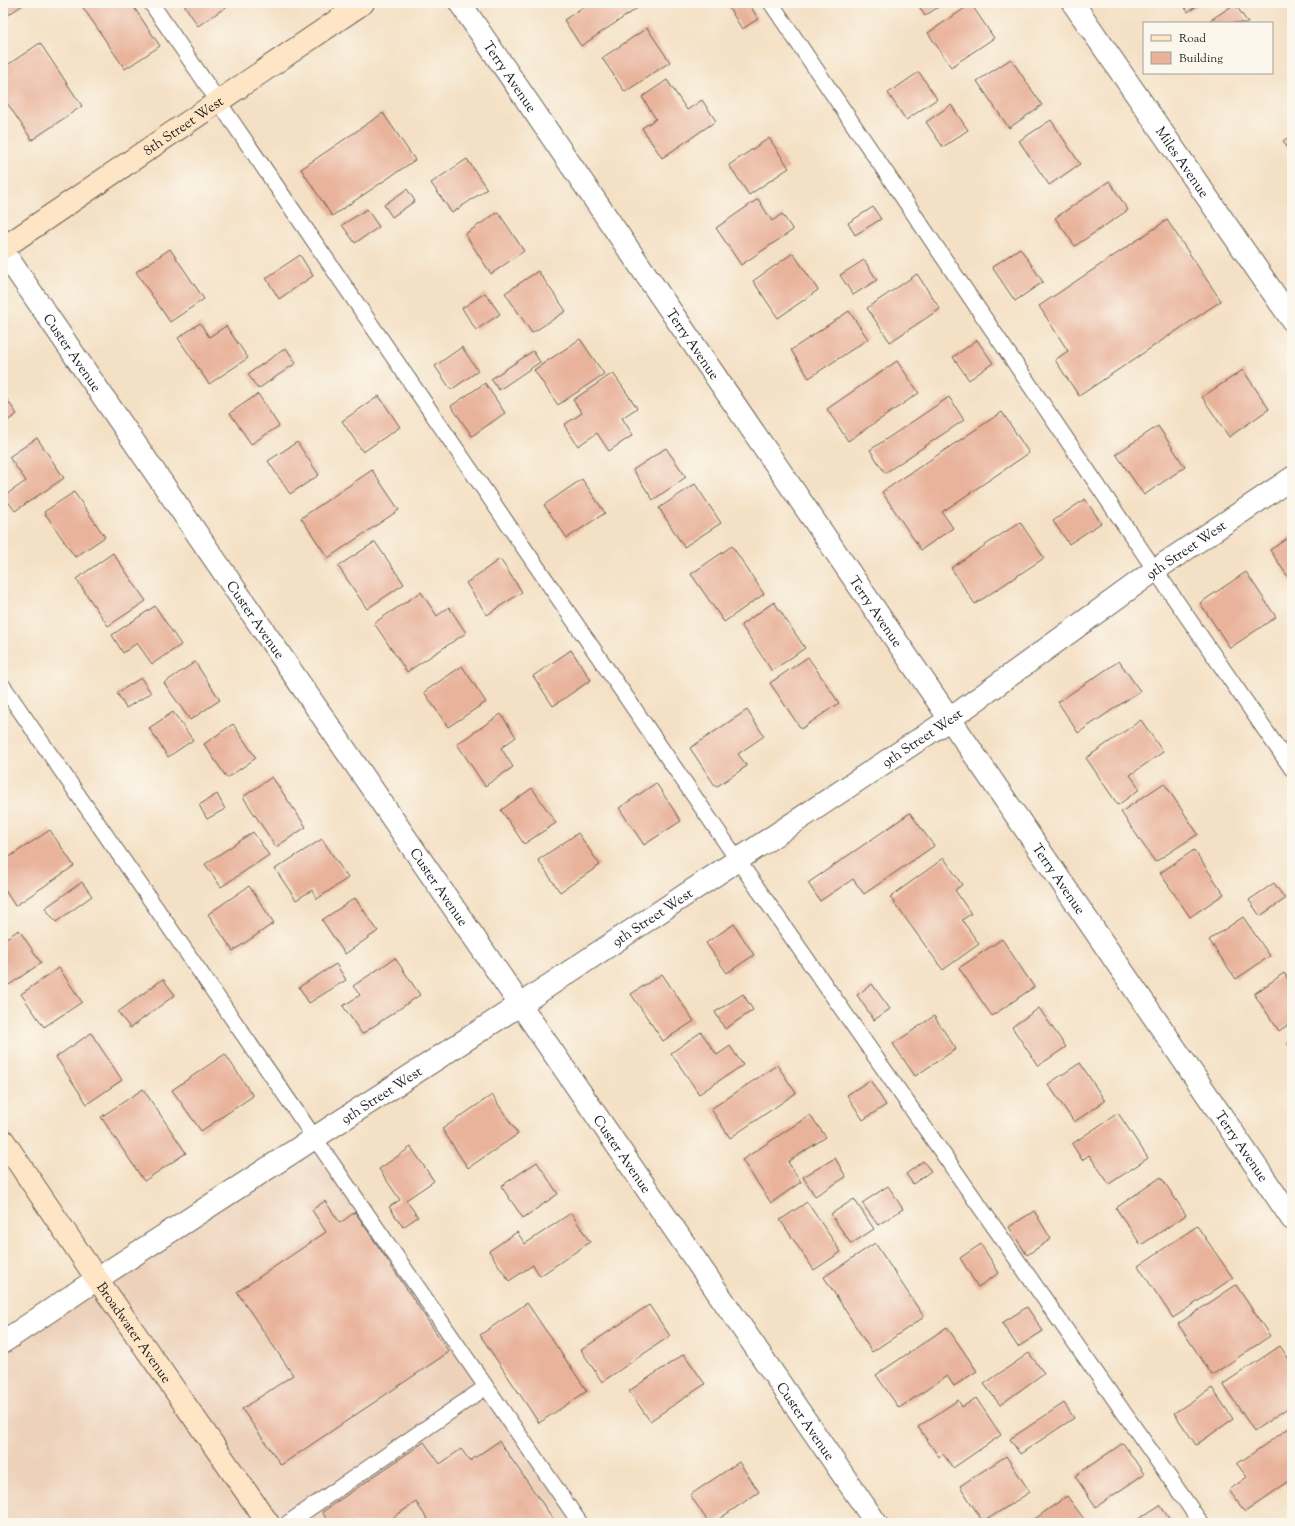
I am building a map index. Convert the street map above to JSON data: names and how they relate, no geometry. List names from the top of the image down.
{
  "streets": {
    "main road": ["8th Street West", "Broadwater Avenue"],
    "street": [
      "Terry Avenue",
      "Miles Avenue",
      "Custer Avenue",
      "9th Street West"
    ]
  },
  "crossings": [
    ["Terry Avenue", "9th Street West"],
    ["8th Street West", "Custer Avenue"],
    ["Custer Avenue", "9th Street West"],
    ["9th Street West", "Broadwater Avenue"]
  ],
  "legend": ["Road", "Building"]
}
